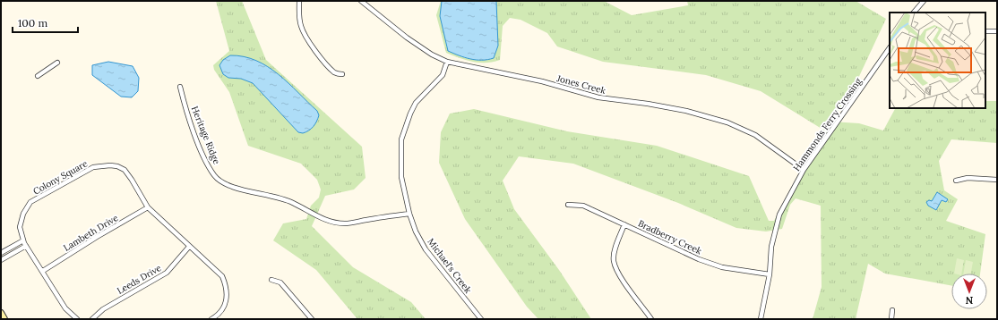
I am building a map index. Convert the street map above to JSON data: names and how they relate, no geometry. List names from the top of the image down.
{
  "streets": {
    "street": [
      "Jones Creek",
      "Hammonds Ferry Crossing",
      "Heritage Ridge",
      "Colony Square",
      "Lambeth Drive",
      "Bradberry Creek",
      "Michael's Creek",
      "Leeds Drive"
    ]
  },
  "crossings": [
    ["Jones Creek", "Hammonds Ferry Crossing"],
    ["Jones Creek", "Michael's Creek"],
    ["Hammonds Ferry Crossing", "Bradberry Creek"],
    ["Heritage Ridge", "Michael's Creek"],
    ["Colony Square", "Lambeth Drive"],
    ["Colony Square", "Leeds Drive"]
  ],
  "scale_bar": "100 m",
  "north": "bottom"
}
